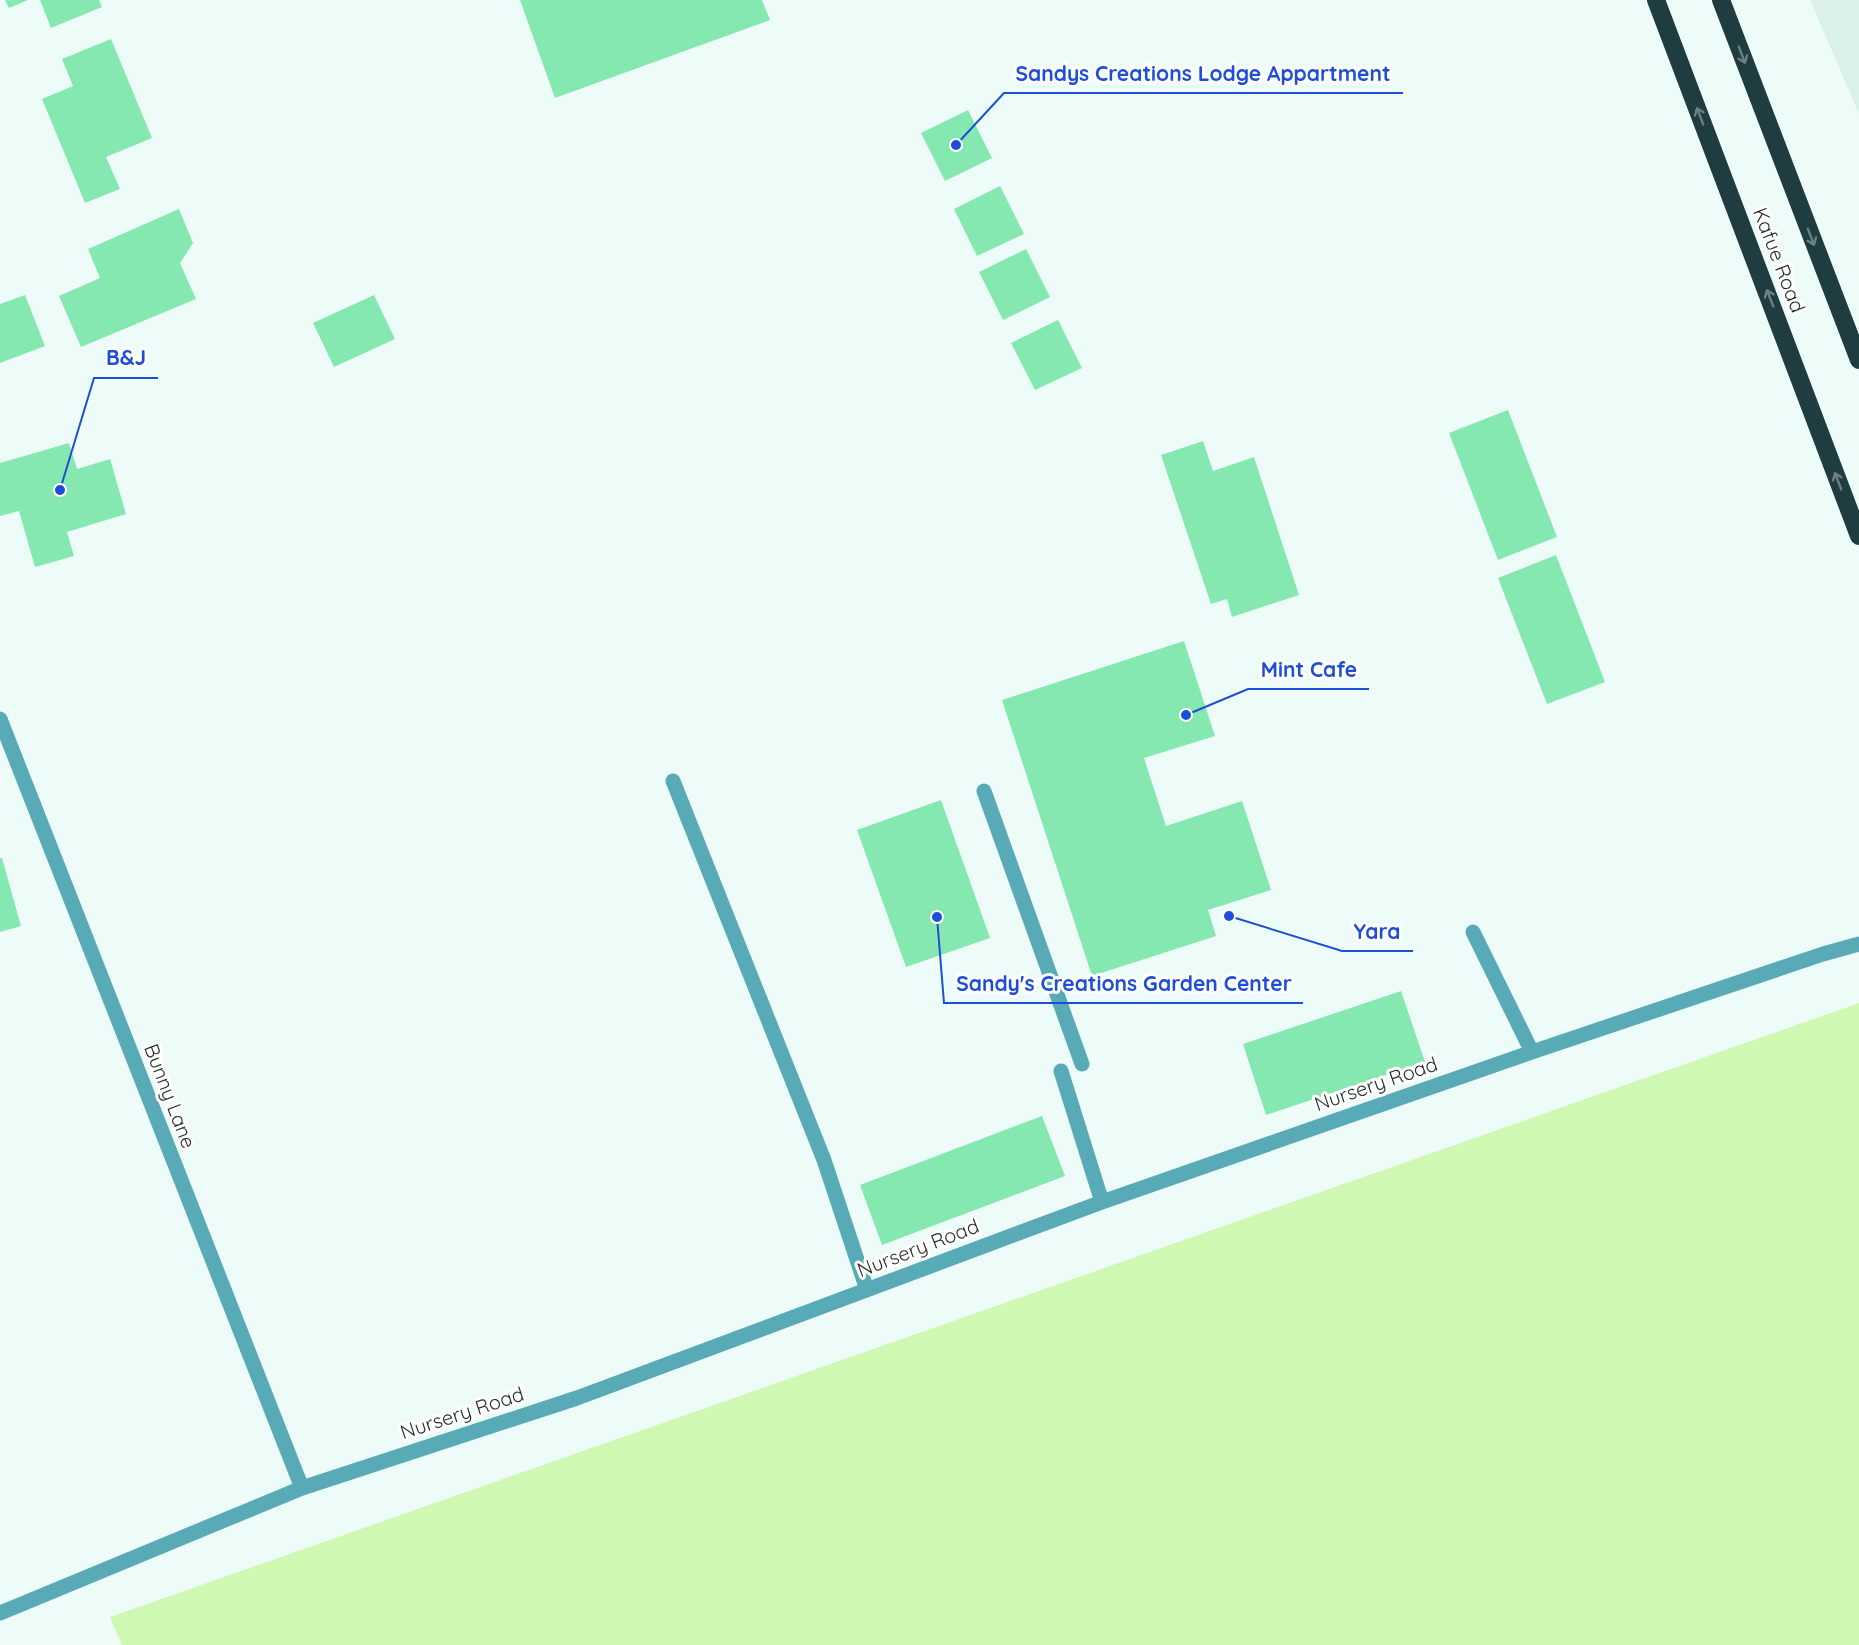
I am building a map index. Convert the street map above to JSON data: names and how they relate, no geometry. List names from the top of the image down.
{
  "streets": {
    "highway": ["Kafue Road"],
    "street": ["Nursery Road", "Bunny Lane"]
  },
  "crossings": [
    ["Nursery Road", "Bunny Lane"]
  ],
  "places": [
    "Sandys Creations Lodge Appartment",
    "B&J",
    "Mint Cafe",
    "Yara",
    "Sandy's Creations Garden Center"
  ]
}
